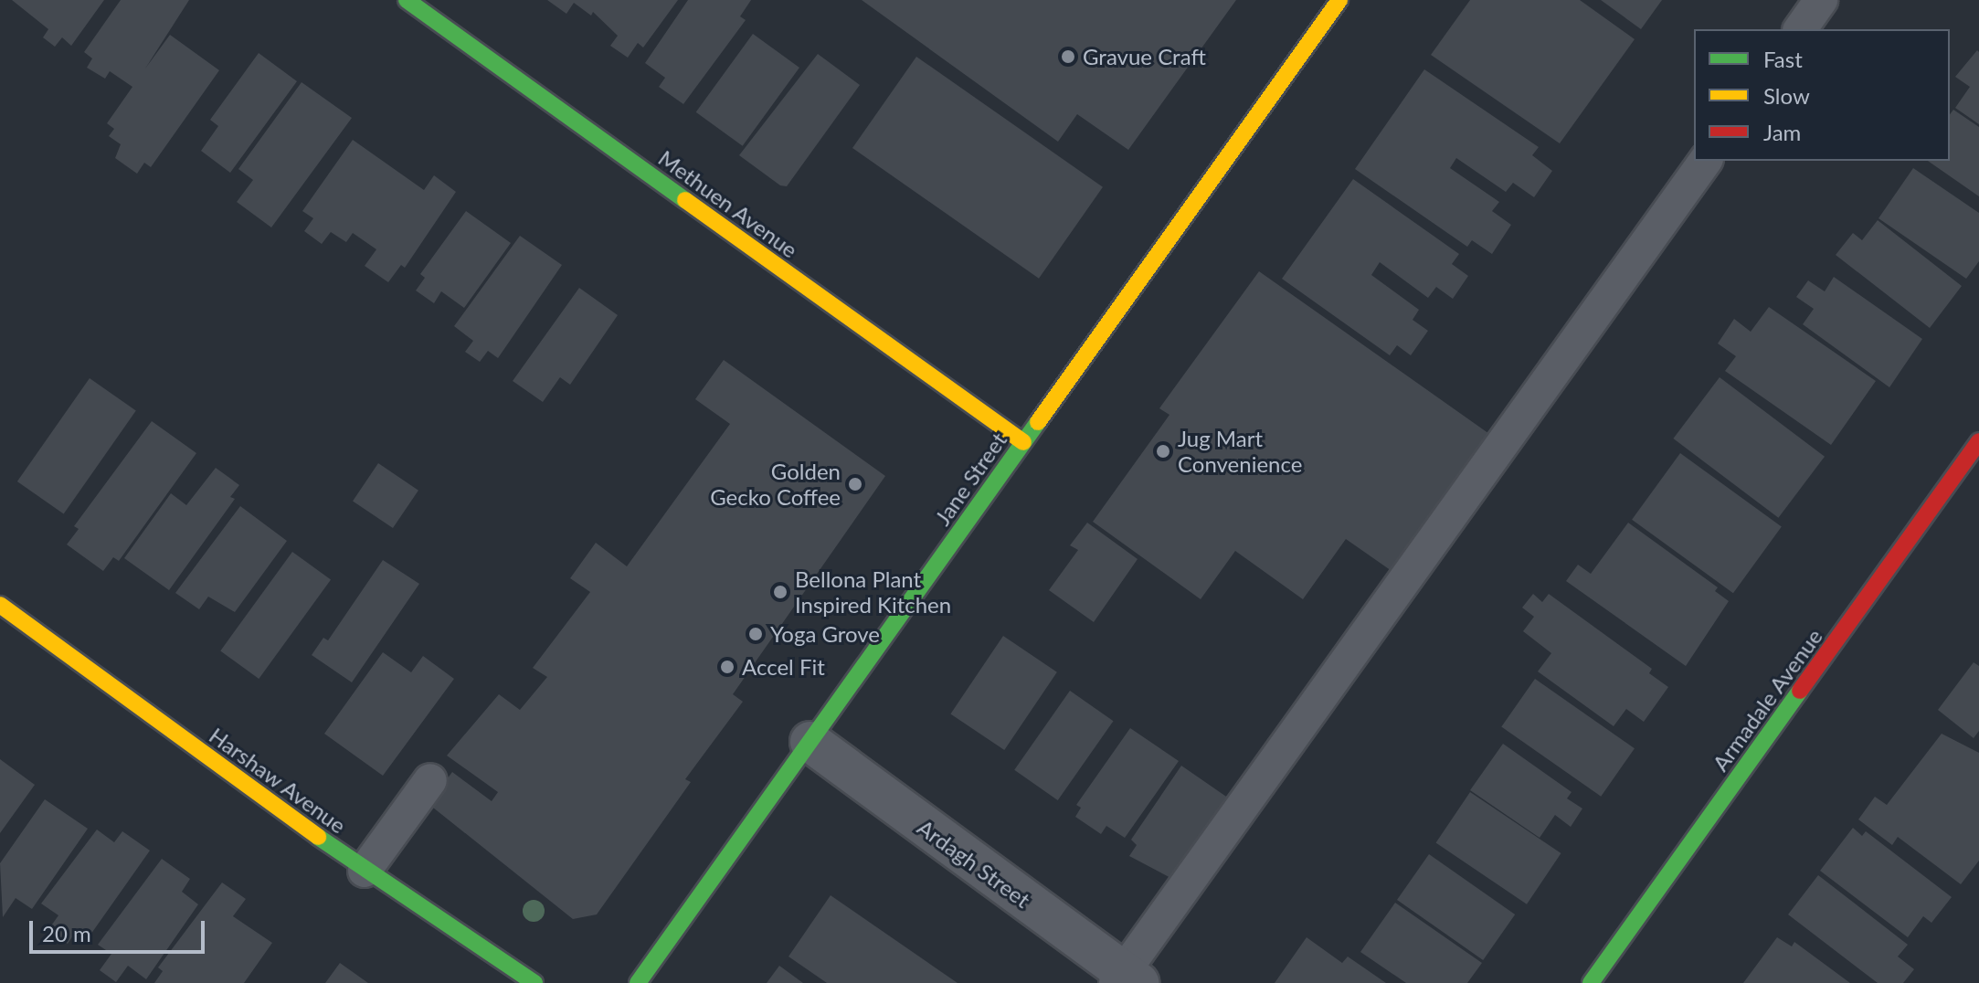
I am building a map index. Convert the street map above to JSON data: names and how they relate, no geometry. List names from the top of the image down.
{
  "streets": {
    "street": [
      "Methuen Avenue",
      "Jane Street",
      "Armadale Avenue",
      "Harshaw Avenue",
      "Ardagh Street"
    ]
  },
  "crossings": [
    ["Methuen Avenue", "Jane Street"],
    ["Jane Street", "Ardagh Street"]
  ],
  "places": [
    "Gravue Craft",
    "Jug Mart Convenience",
    "Golden Gecko Coffee",
    "Bellona Plant Inspired Kitchen",
    "Yoga Grove",
    "Accel Fit"
  ],
  "legend": ["Fast", "Slow", "Jam"],
  "scale_bar": "20 m"
}
